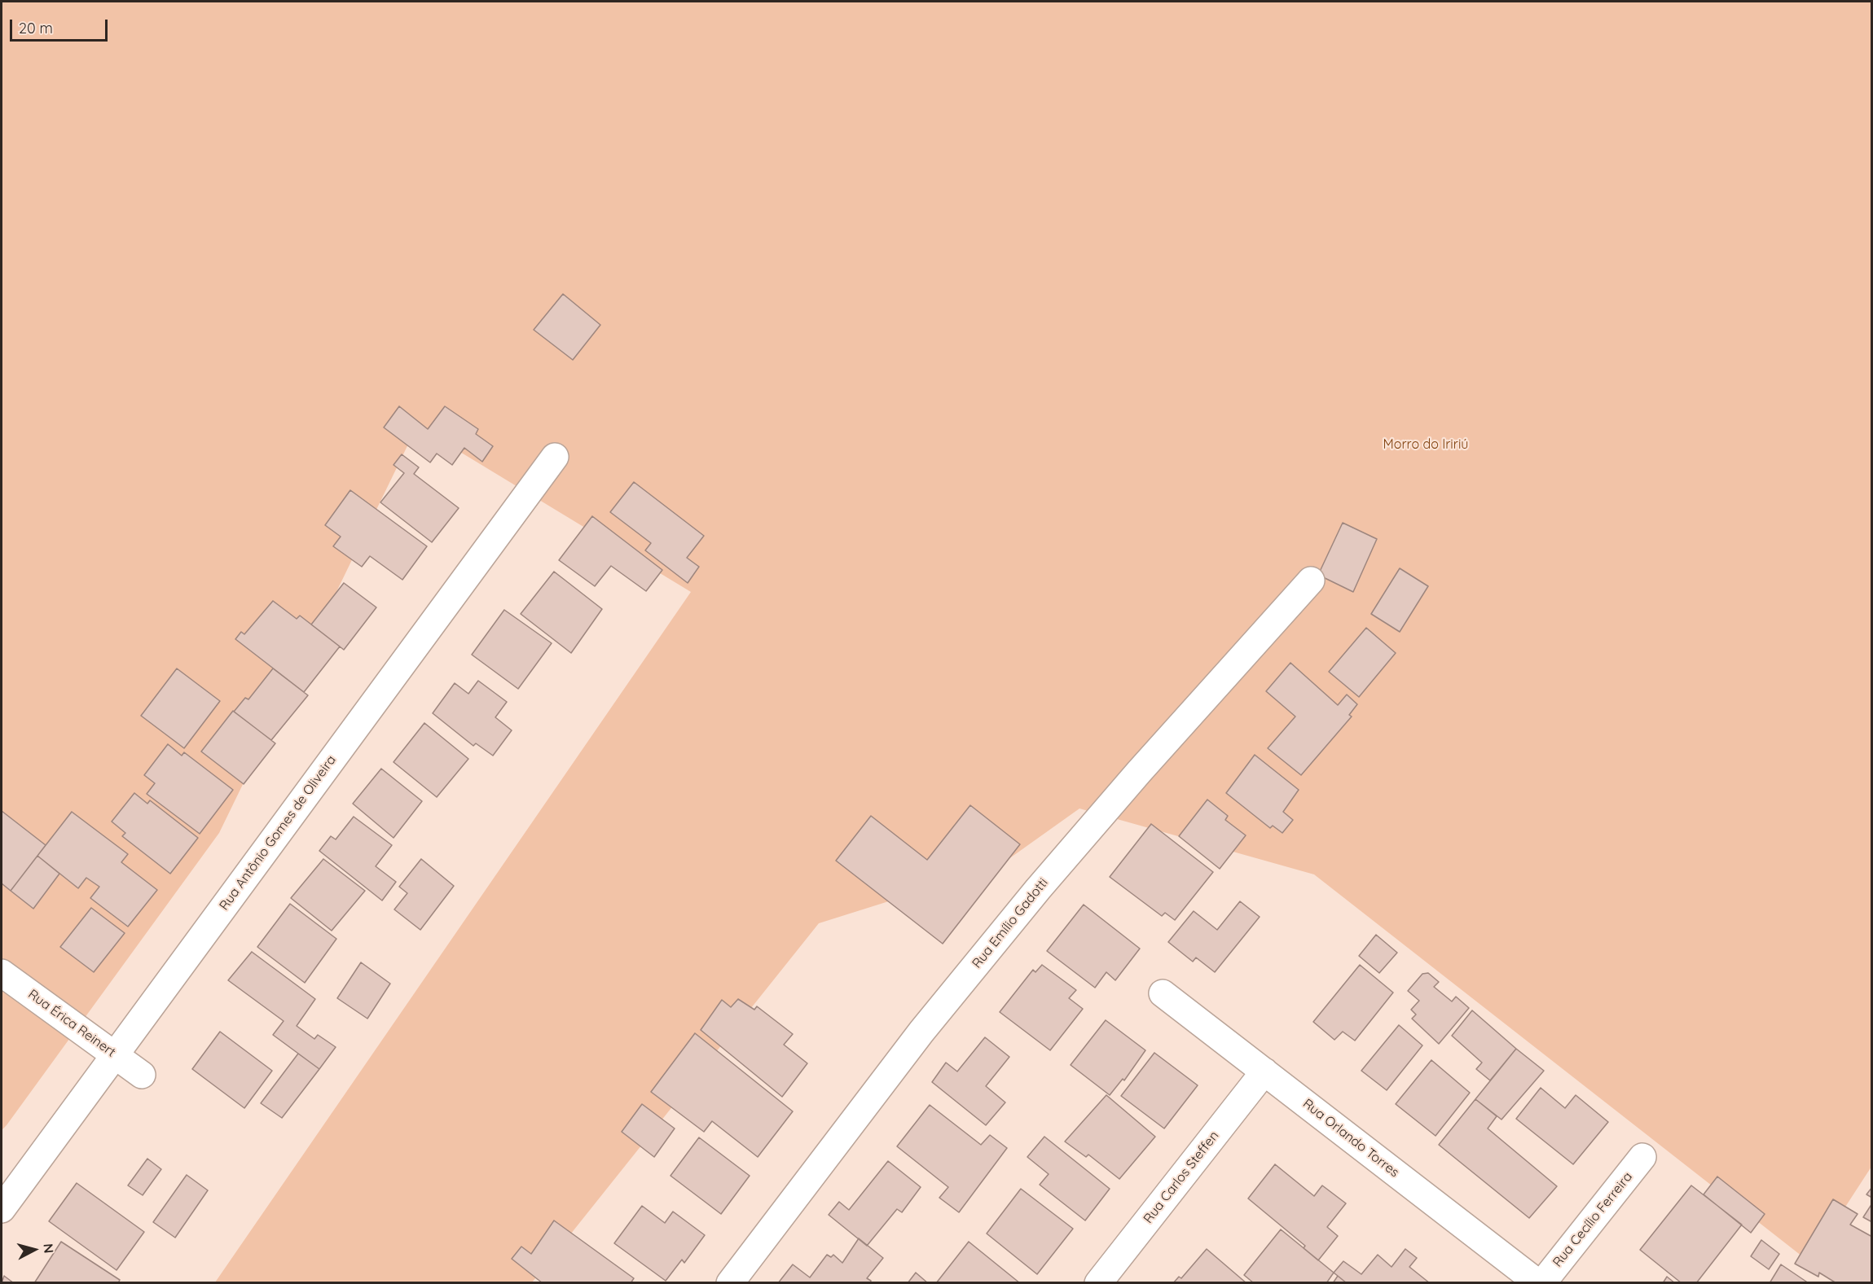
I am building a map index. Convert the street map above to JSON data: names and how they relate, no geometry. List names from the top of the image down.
{
  "streets": {
    "street": [
      "Rua Antônio Gomes de Oliveira",
      "Rua Emílio Gadotti",
      "Rua Érica Reinert",
      "Rua Orlando Torres",
      "Rua Carlos Steffen",
      "Rua Cecílio Ferreira"
    ]
  },
  "crossings": [
    ["Rua Antônio Gomes de Oliveira", "Rua Érica Reinert"],
    ["Rua Orlando Torres", "Rua Carlos Steffen"]
  ],
  "parks": ["Morro do Iririú"],
  "scale_bar": "20 m",
  "north": "right"
}
